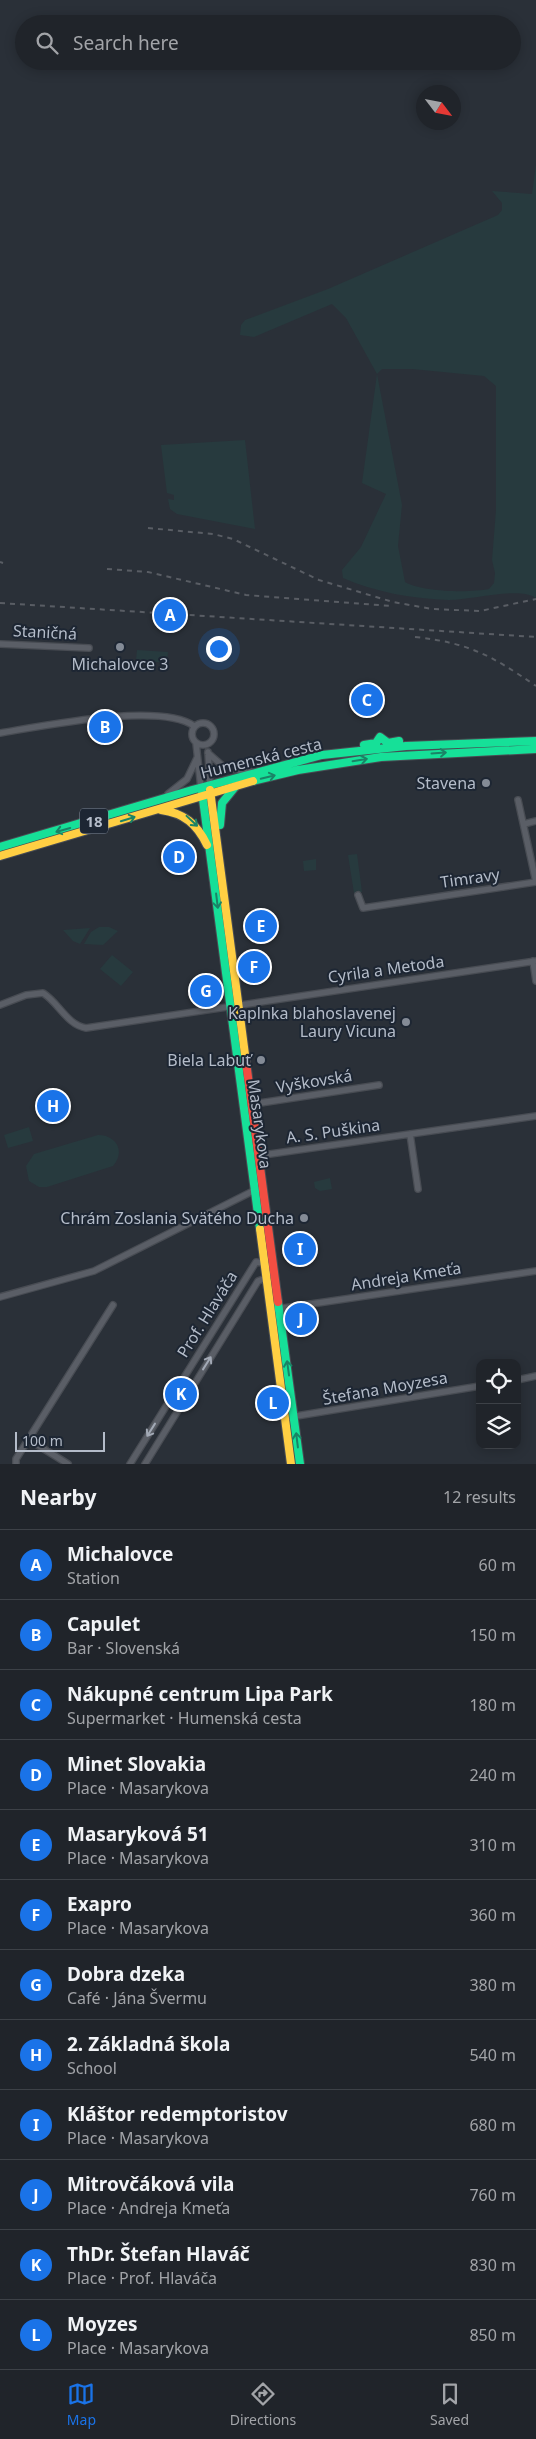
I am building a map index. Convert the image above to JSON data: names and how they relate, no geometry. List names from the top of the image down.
{
  "streets": {
    "main road": ["Humenská cesta", "18", "Masarykova"],
    "street": [
      "Staničná",
      "Timravy",
      "Cyrila a Metoda",
      "Vyškovská",
      "A. S. Puškina",
      "Andreja Kmeťa",
      "Prof. Hlaváča",
      "Štefana Moyzesa"
    ]
  },
  "crossings": [
    ["Humenská cesta", "Masarykova"],
    ["Cyrila a Metoda", "Masarykova"],
    ["Vyškovská", "Masarykova"],
    ["Masarykova", "A. S. Puškina"],
    ["Masarykova", "Andreja Kmeťa"],
    ["Masarykova", "Prof. Hlaváča"],
    ["Masarykova", "Štefana Moyzesa"]
  ],
  "places": [
    "Michalovce 3",
    "Stavena",
    "Kaplnka blahoslavenej Laury Vicuna",
    "Biela Labuť",
    "Chrám Zoslania Svätého Ducha"
  ],
  "scale_bar": "100 m",
  "north": "bottom right",
  "page": {
    "search": "Search here",
    "pins": [
      "A",
      "C",
      "B",
      "D",
      "E",
      "F",
      "G",
      "H",
      "I",
      "J",
      "K",
      "L"
    ],
    "scale": "100 m",
    "heading": ["Nearby", "12 results"],
    "list": [
      {
        "mark": "A",
        "name": "Michalovce",
        "note": "Station",
        "value": "60 m"
      },
      {
        "mark": "B",
        "name": "Capulet",
        "note": "Bar · Slovenská",
        "value": "150 m"
      },
      {
        "mark": "C",
        "name": "Nákupné centrum Lipa Park",
        "note": "Supermarket · Humenská cesta",
        "value": "180 m"
      },
      {
        "mark": "D",
        "name": "Minet Slovakia",
        "note": "Place · Masarykova",
        "value": "240 m"
      },
      {
        "mark": "E",
        "name": "Masaryková 51",
        "note": "Place · Masarykova",
        "value": "310 m"
      },
      {
        "mark": "F",
        "name": "Exapro",
        "note": "Place · Masarykova",
        "value": "360 m"
      },
      {
        "mark": "G",
        "name": "Dobra dzeka",
        "note": "Café · Jána Švermu",
        "value": "380 m"
      },
      {
        "mark": "H",
        "name": "2. Základná škola",
        "note": "School",
        "value": "540 m"
      },
      {
        "mark": "I",
        "name": "Kláštor redemptoristov",
        "note": "Place · Masarykova",
        "value": "680 m"
      },
      {
        "mark": "J",
        "name": "Mitrovčáková vila",
        "note": "Place · Andreja Kmeťa",
        "value": "760 m"
      },
      {
        "mark": "K",
        "name": "ThDr. Štefan Hlaváč",
        "note": "Place · Prof. Hlaváča",
        "value": "830 m"
      },
      {
        "mark": "L",
        "name": "Moyzes",
        "note": "Place · Masarykova",
        "value": "850 m"
      }
    ],
    "nav": ["Map", "Directions", "Saved"]
  }
}
